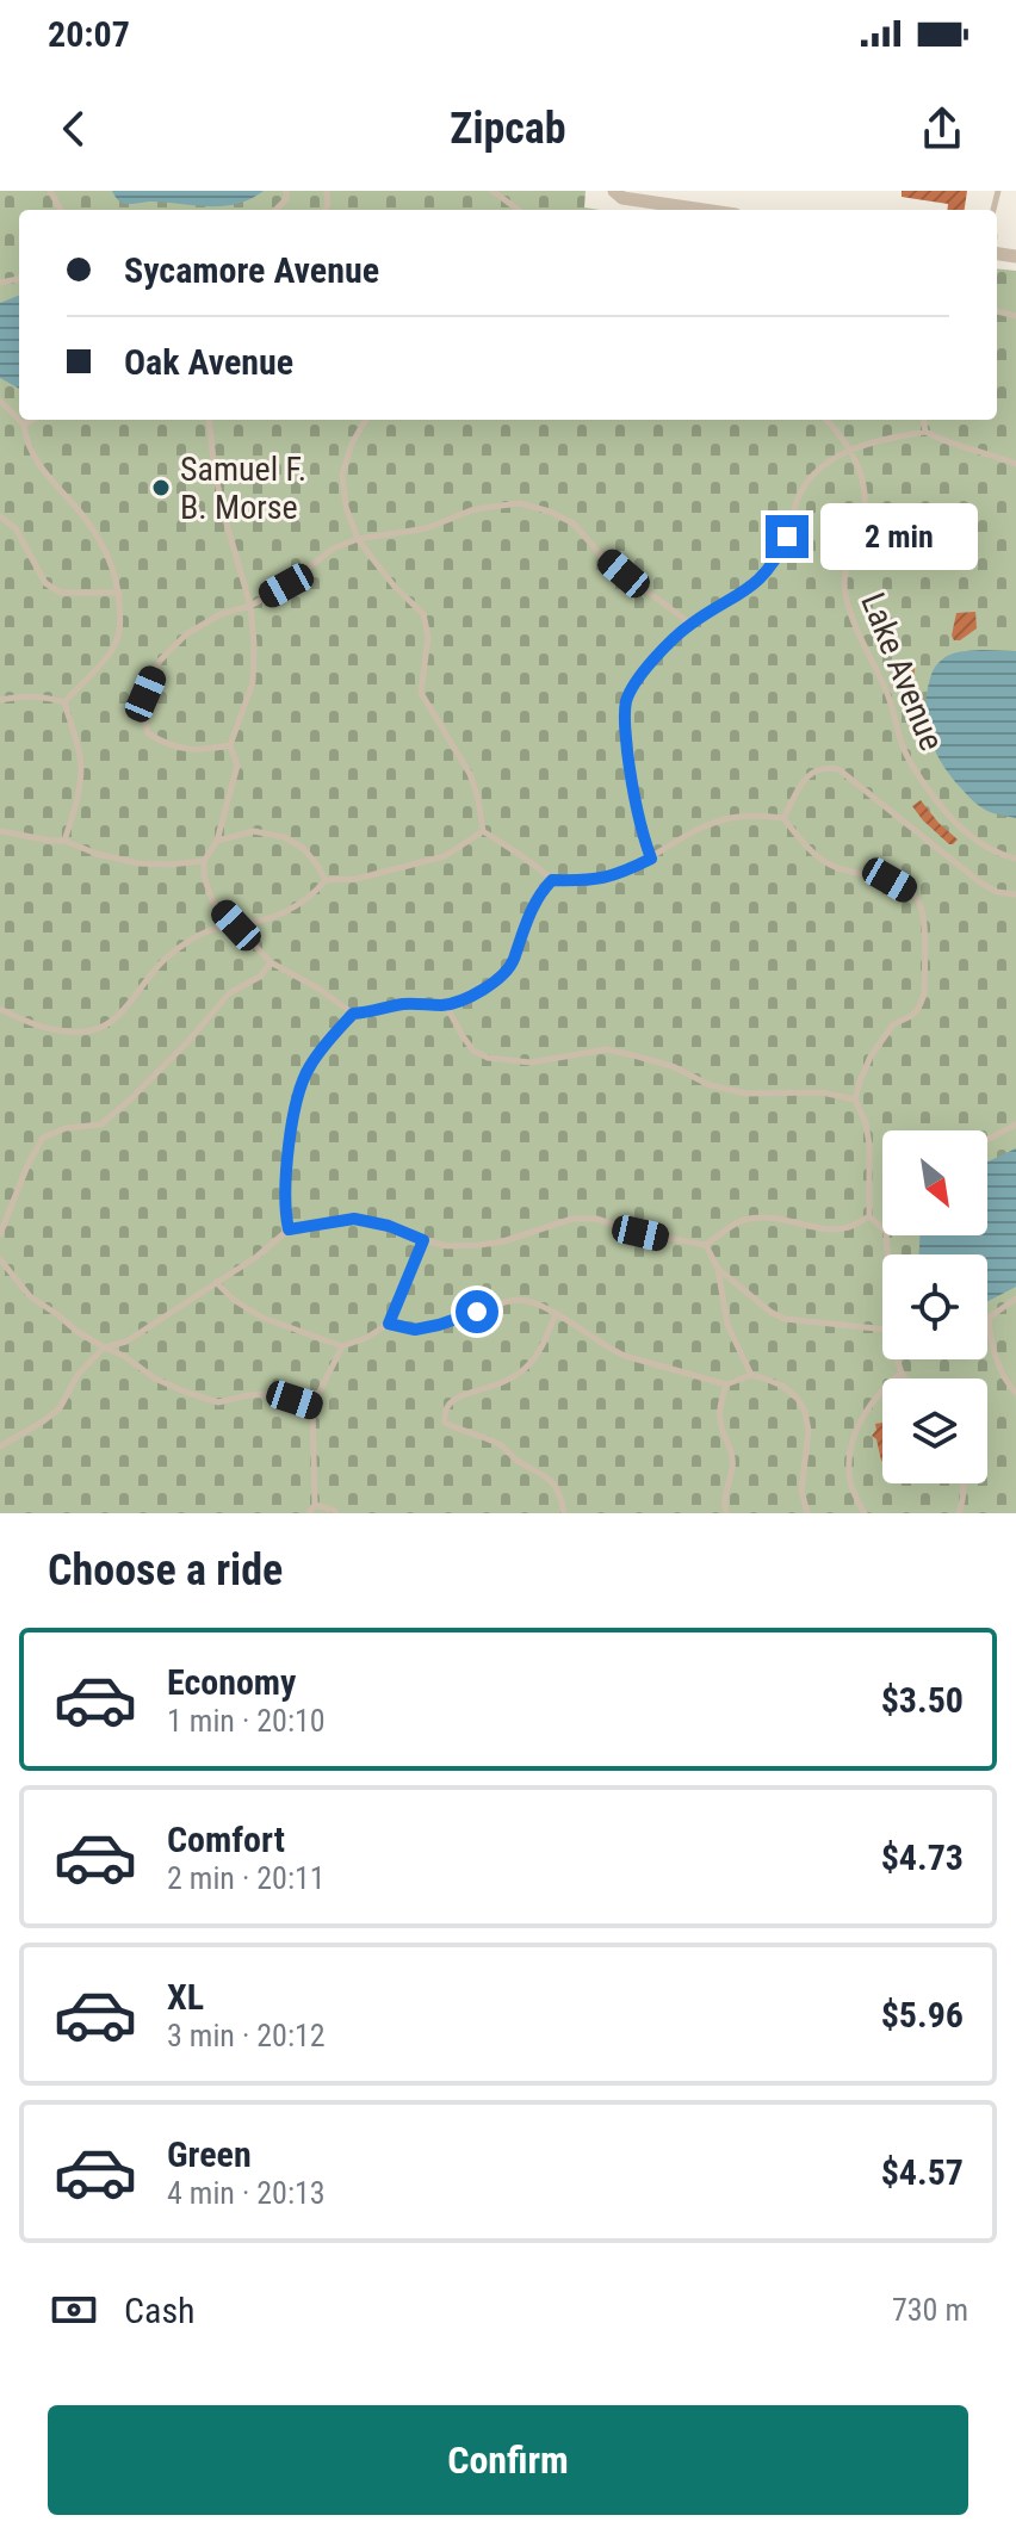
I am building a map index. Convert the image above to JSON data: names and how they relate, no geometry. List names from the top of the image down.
{
  "streets": {
    "lane": ["Lake Avenue"]
  },
  "places": ["Samuel F. B. Morse"],
  "north": "bottom right",
  "page": {
    "status": "20:07",
    "header": "Zipcab",
    "banner": ["Sycamore Avenue", "Oak Avenue"],
    "bubble": "2 min",
    "heading": "Choose a ride",
    "list": [
      {
        "name": "Economy",
        "note": "1 min · 20:10",
        "value": "$3.50"
      },
      {
        "name": "Comfort",
        "note": "2 min · 20:11",
        "value": "$4.73"
      },
      {
        "name": "XL",
        "note": "3 min · 20:12",
        "value": "$5.96"
      },
      {
        "name": "Green",
        "note": "4 min · 20:13",
        "value": "$4.57"
      }
    ],
    "pay": ["Cash", "730 m"],
    "buttons": "Confirm"
  }
}
